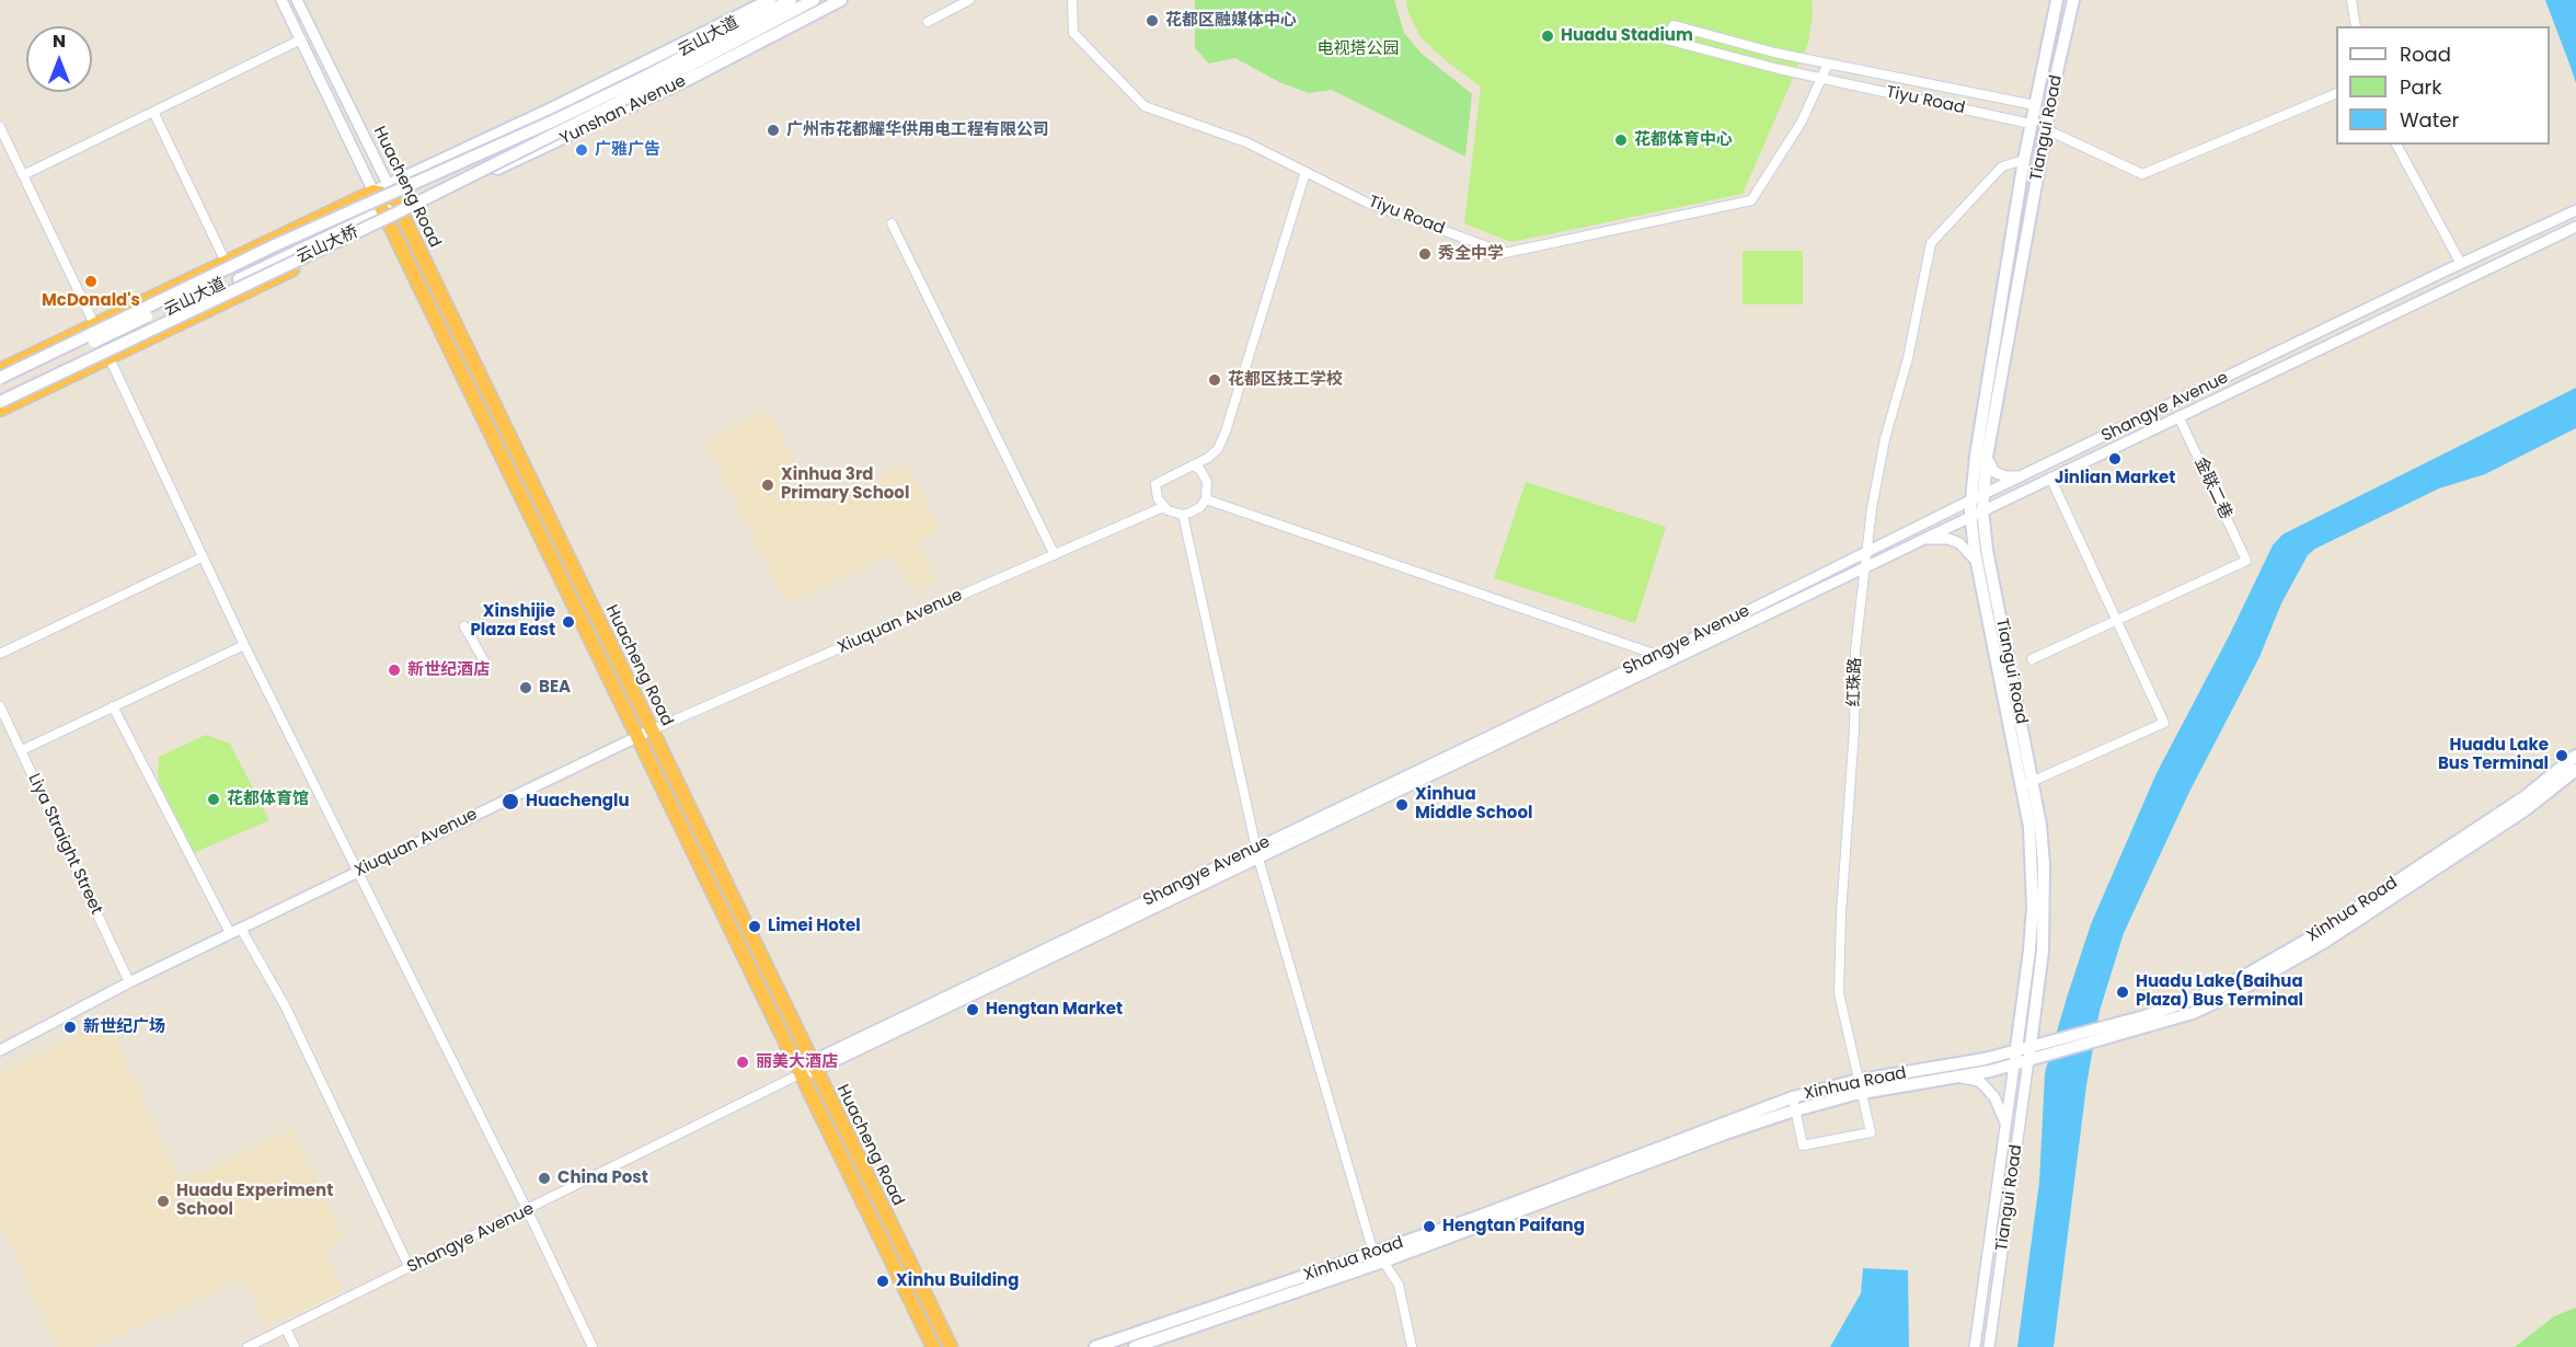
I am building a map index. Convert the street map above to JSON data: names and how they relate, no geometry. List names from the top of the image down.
{
  "streets": {
    "highway": ["云山大道", "Huacheng Road"],
    "main road": [
      "Yunshan Avenue",
      "Tiangui Road",
      "云山大桥",
      "Xinhua Road"
    ],
    "street": [
      "Tiyu Road",
      "Shangye Avenue",
      "金联二巷",
      "Xiuquan Avenue",
      "红珠路",
      "Liya Straight Street"
    ]
  },
  "crossings": [
    ["云山大道", "Yunshan Avenue"],
    ["云山大道", "Huacheng Road"],
    ["云山大道", "云山大桥"],
    ["Tiyu Road", "Tiangui Road"],
    ["Yunshan Avenue", "Huacheng Road"],
    ["Tiangui Road", "Shangye Avenue"],
    ["Tiangui Road", "红珠路"],
    ["Tiangui Road", "Xinhua Road"],
    ["Huacheng Road", "Shangye Avenue"],
    ["Huacheng Road", "Xiuquan Avenue"],
    ["Shangye Avenue", "金联二巷"],
    ["Shangye Avenue", "红珠路"],
    ["Xiuquan Avenue", "Liya Straight Street"],
    ["红珠路", "Xinhua Road"]
  ],
  "parks": ["电视塔公园"],
  "places": [
    "花都区融媒体中心",
    "Huadu Stadium",
    "广州市花都耀华供用电工程有限公司",
    "花都体育中心",
    "广雅广告",
    "秀全中学",
    "McDonald's",
    "花都区技工学校",
    "Jinlian Market",
    "Xinhua 3rd Primary School",
    "Xinshijie Plaza East",
    "新世纪酒店",
    "BEA",
    "Huadu Lake Bus Terminal",
    "花都体育馆",
    "Huachenglu",
    "Xinhua Middle School",
    "Limei Hotel",
    "Huadu Lake(Baihua Plaza) Bus Terminal",
    "Hengtan Market",
    "新世纪广场",
    "丽美大酒店",
    "China Post",
    "Huadu Experiment School",
    "Hengtan Paifang",
    "Xinhu Building"
  ],
  "legend": ["Road", "Park", "Water"],
  "north": "top"
}
